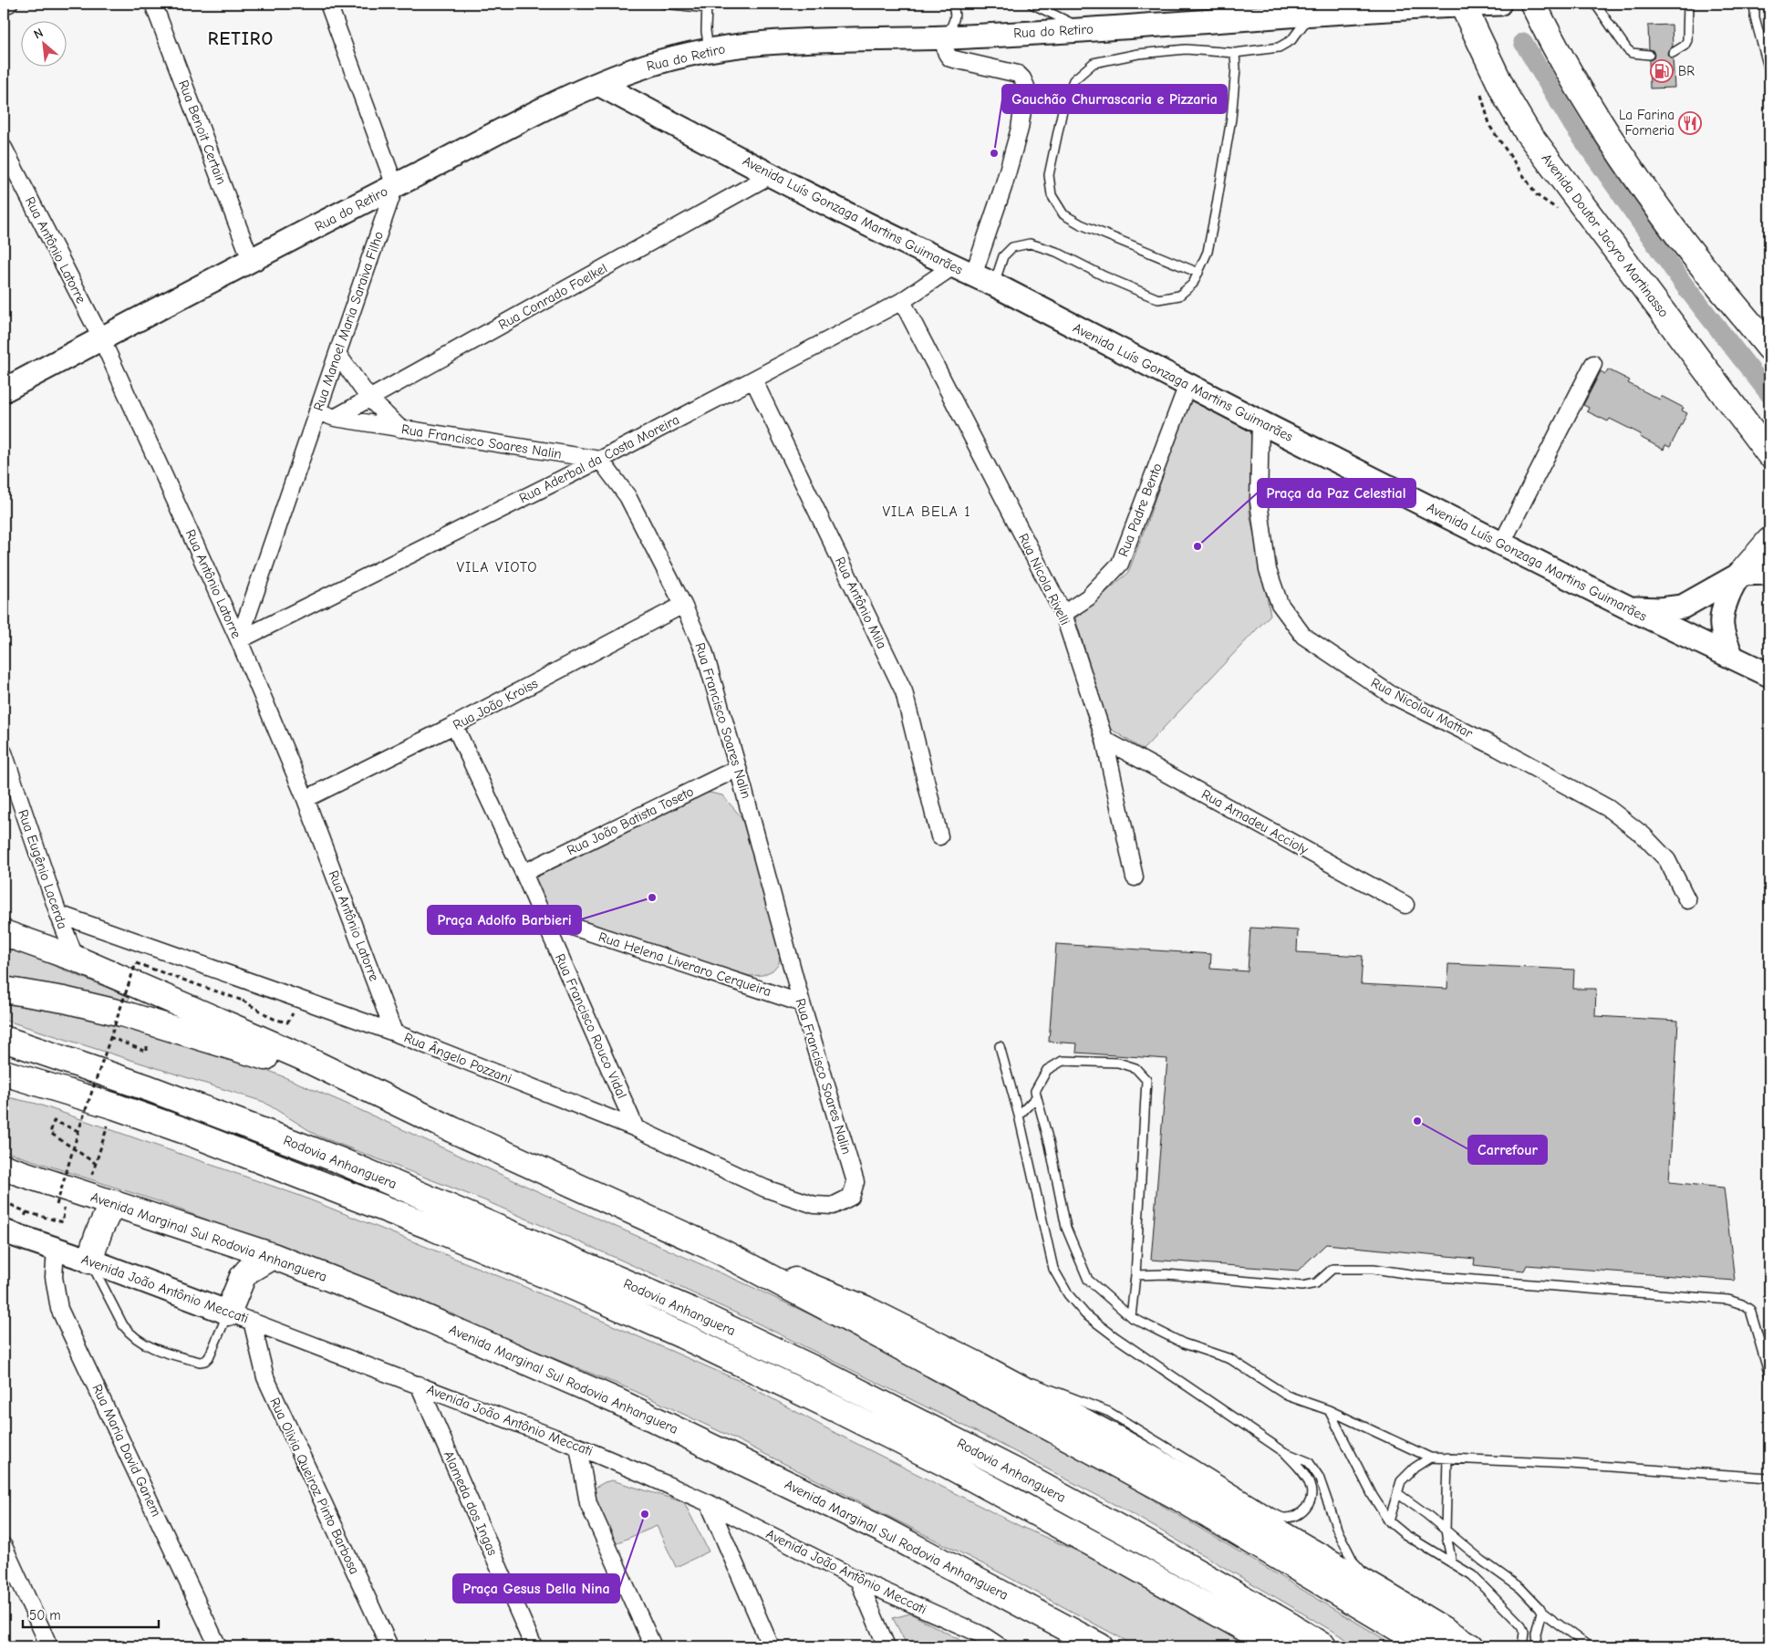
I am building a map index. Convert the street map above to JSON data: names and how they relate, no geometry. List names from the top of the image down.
{
  "streets": {
    "main road": [
      "Rua do Retiro",
      "Avenida Luís Gonzaga Martins Guimarães",
      "Avenida Doutor Jacyro Martinasso",
      "Rodovia Anhanguera",
      "Avenida Marginal Sul Rodovia Anhanguera",
      "Avenida João Antônio Meccati"
    ],
    "street": [
      "Rua Benoit Certain",
      "Rua Antônio Latorre",
      "Rua Conrado Foelkel",
      "Rua Manoel Maria Saraiva Filho",
      "Rua Francisco Soares Nalin",
      "Rua Aderbal da Costa Moreira",
      "Rua Padre Bento",
      "Rua Nicola Rivelli",
      "Rua Antônio Mila",
      "Rua João Kroiss",
      "Rua Nicolau Mattar",
      "Rua João Batista Toseto",
      "Rua Amadeu Accioly",
      "Rua Eugênio Lacerda",
      "Rua Helena Liveraro Cerqueira",
      "Rua Francisco Rouco Vidal",
      "Rua Ângelo Pozzani",
      "Rua Maria David Ganem",
      "Rua Olivia Queiroz Pinto Barbosa",
      "Alameda dos Ingas"
    ]
  },
  "crossings": [
    ["Rua do Retiro", "Rua Benoit Certain"],
    ["Rua do Retiro", "Avenida Luís Gonzaga Martins Guimarães"],
    ["Rua do Retiro", "Avenida Doutor Jacyro Martinasso"],
    ["Rua do Retiro", "Rua Antônio Latorre"],
    ["Rua do Retiro", "Rua Manoel Maria Saraiva Filho"],
    ["Avenida Luís Gonzaga Martins Guimarães", "Rua Conrado Foelkel"],
    ["Avenida Luís Gonzaga Martins Guimarães", "Rua Aderbal da Costa Moreira"],
    ["Avenida Luís Gonzaga Martins Guimarães", "Rua Padre Bento"],
    ["Avenida Luís Gonzaga Martins Guimarães", "Rua Nicolau Mattar"],
    ["Rua Antônio Latorre", "Rua Manoel Maria Saraiva Filho"],
    ["Rua Antônio Latorre", "Rua Aderbal da Costa Moreira"],
    ["Rua Antônio Latorre", "Rua João Kroiss"],
    ["Rua Antônio Latorre", "Rua Ângelo Pozzani"],
    ["Rua Conrado Foelkel", "Rua Francisco Soares Nalin"],
    ["Rua Manoel Maria Saraiva Filho", "Rua Francisco Soares Nalin"],
    ["Rua Manoel Maria Saraiva Filho", "Rua Aderbal da Costa Moreira"],
    ["Rua Francisco Soares Nalin", "Rua Aderbal da Costa Moreira"],
    ["Rua Francisco Soares Nalin", "Rua João Kroiss"],
    ["Rua Francisco Soares Nalin", "Rua João Batista Toseto"],
    ["Rua Francisco Soares Nalin", "Rua Helena Liveraro Cerqueira"],
    ["Rua Francisco Soares Nalin", "Rua Ângelo Pozzani"],
    ["Rua Aderbal da Costa Moreira", "Rua Nicola Rivelli"],
    ["Rua Aderbal da Costa Moreira", "Rua Antônio Mila"],
    ["Rua Padre Bento", "Rua Nicola Rivelli"],
    ["Rua Nicola Rivelli", "Rua Amadeu Accioly"],
    ["Rua João Kroiss", "Rua Francisco Rouco Vidal"],
    ["Rua João Batista Toseto", "Rua Francisco Rouco Vidal"],
    ["Rua Eugênio Lacerda", "Rua Ângelo Pozzani"],
    ["Rua Helena Liveraro Cerqueira", "Rua Francisco Rouco Vidal"],
    ["Rua Francisco Rouco Vidal", "Rua Ângelo Pozzani"],
    ["Avenida João Antônio Meccati", "Rua Maria David Ganem"],
    ["Avenida João Antônio Meccati", "Rua Olivia Queiroz Pinto Barbosa"],
    ["Avenida João Antônio Meccati", "Alameda dos Ingas"]
  ],
  "districts": ["RETIRO", "VILA BELA 1", "VILA VIOTO"],
  "places": {
    "fuel station": ["BR"],
    "restaurant": ["La Farina Forneria"],
    "other": [
      "Gauchão Churrascaria e Pizzaria",
      "Praça da Paz Celestial",
      "Praça Adolfo Barbieri",
      "Carrefour",
      "Praça Gesus Della Nina"
    ]
  },
  "scale_bar": "50 m",
  "north": "top left"
}
